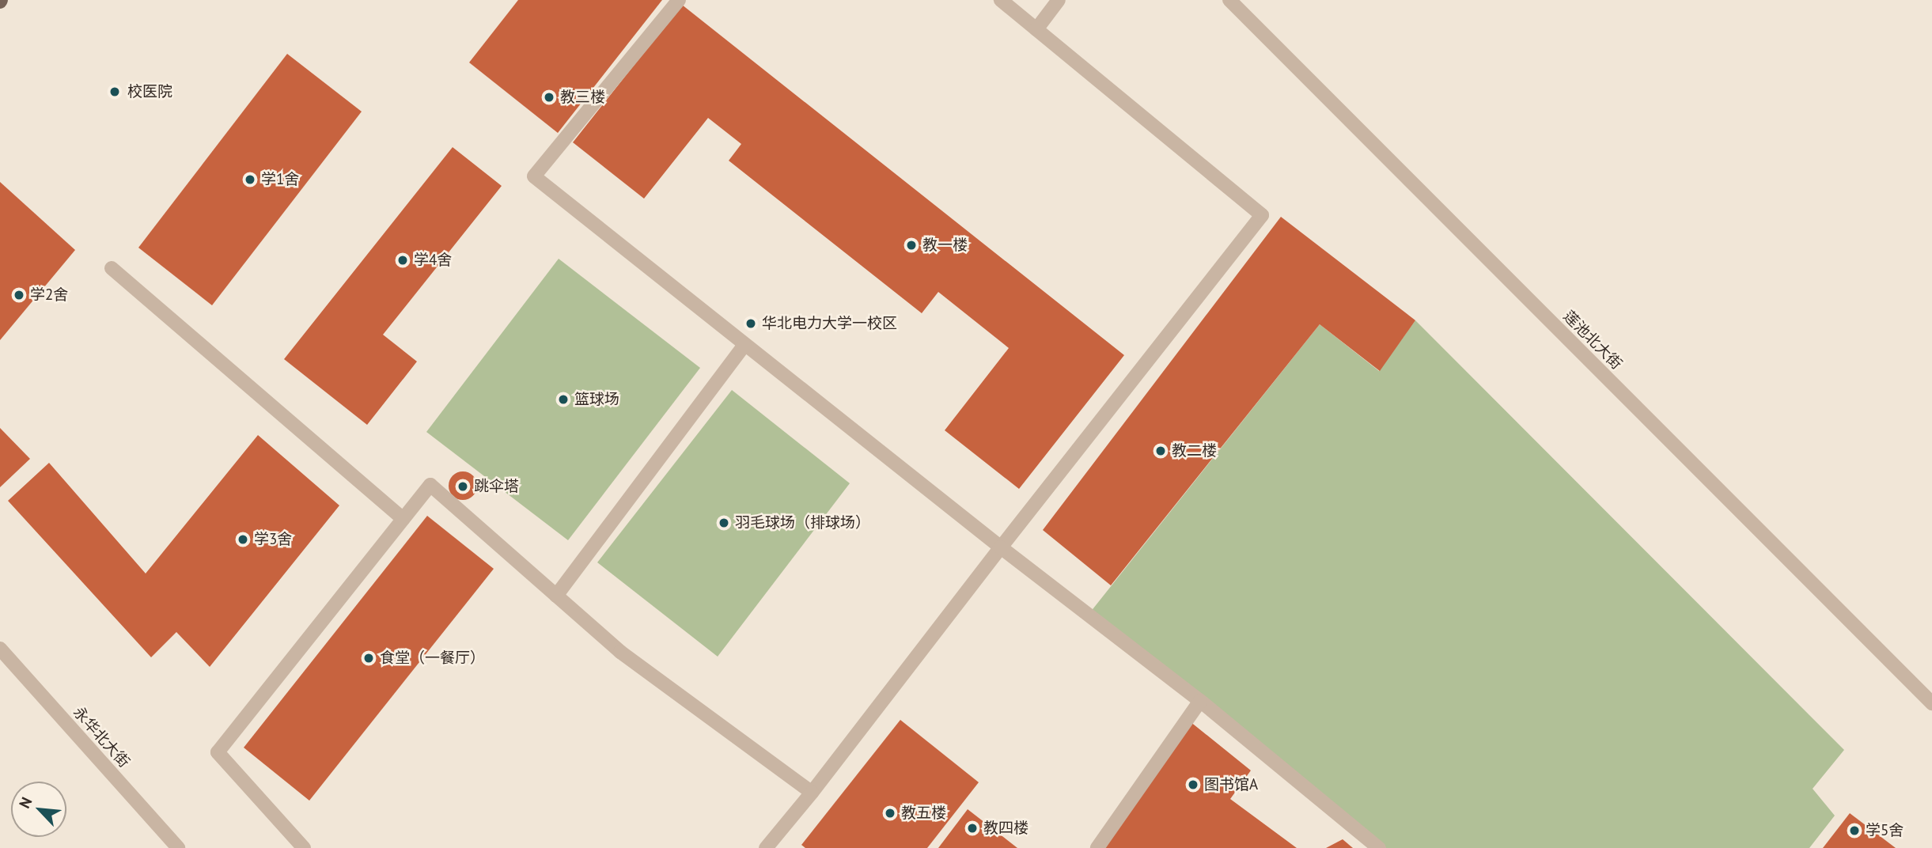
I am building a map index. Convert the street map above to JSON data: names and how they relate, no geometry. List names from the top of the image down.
{
  "streets": {
    "street": ["莲池北大街", "永华北大街"]
  },
  "places": [
    "校医院",
    "教三楼",
    "学1舍",
    "教一楼",
    "学4舍",
    "学2舍",
    "华北电力大学一校区",
    "篮球场",
    "教二楼",
    "跳伞塔",
    "羽毛球场（排球场）",
    "学3舍",
    "食堂（一餐厅）",
    "图书馆A",
    "教五楼",
    "教四楼",
    "学5舍"
  ],
  "north": "top left"
}
